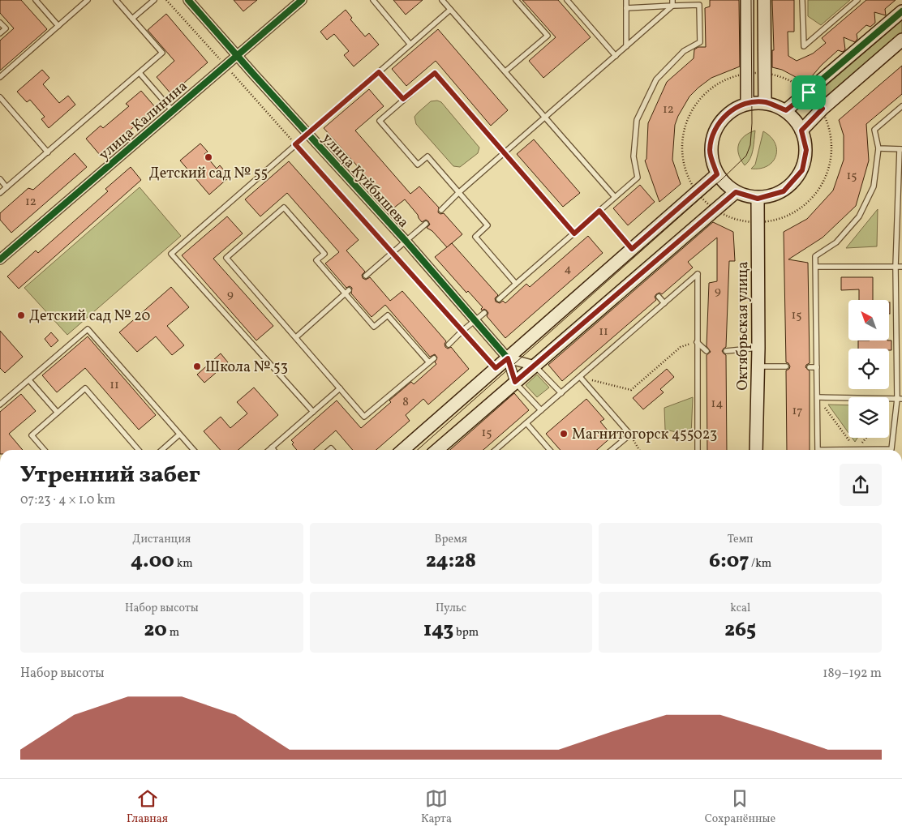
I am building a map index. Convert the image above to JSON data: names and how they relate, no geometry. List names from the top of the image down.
{
  "streets": {
    "main road": ["Октябрьская улица"],
    "street": ["улица Калинина", "улица Куйбышева"]
  },
  "crossings": [
    ["улица Калинина", "улица Куйбышева"]
  ],
  "places": [
    "Детский сад № 55",
    "Детский сад № 20",
    "Школа № 53",
    "Магнитогорск 455023"
  ],
  "house_numbers": [
    "12",
    "15",
    "12",
    "4",
    "9",
    "9",
    "15",
    "11",
    "11",
    "8",
    "14",
    "17",
    "15"
  ],
  "north": "top left",
  "page": {
    "heading": ["Утренний забег", "07:23 · 4 × 1.0 km"],
    "stats": [
      ["Дистанция", "4.00 km"],
      ["Время", "24:28"],
      ["Темп", "6:07 /km"],
      ["Набор высоты", "20 m"],
      ["Пульс", "143 bpm"],
      ["kcal", "265"]
    ],
    "chart": ["Набор высоты", "189–192 m"],
    "tabs": ["Главная", "Карта", "Сохранённые"]
  }
}
